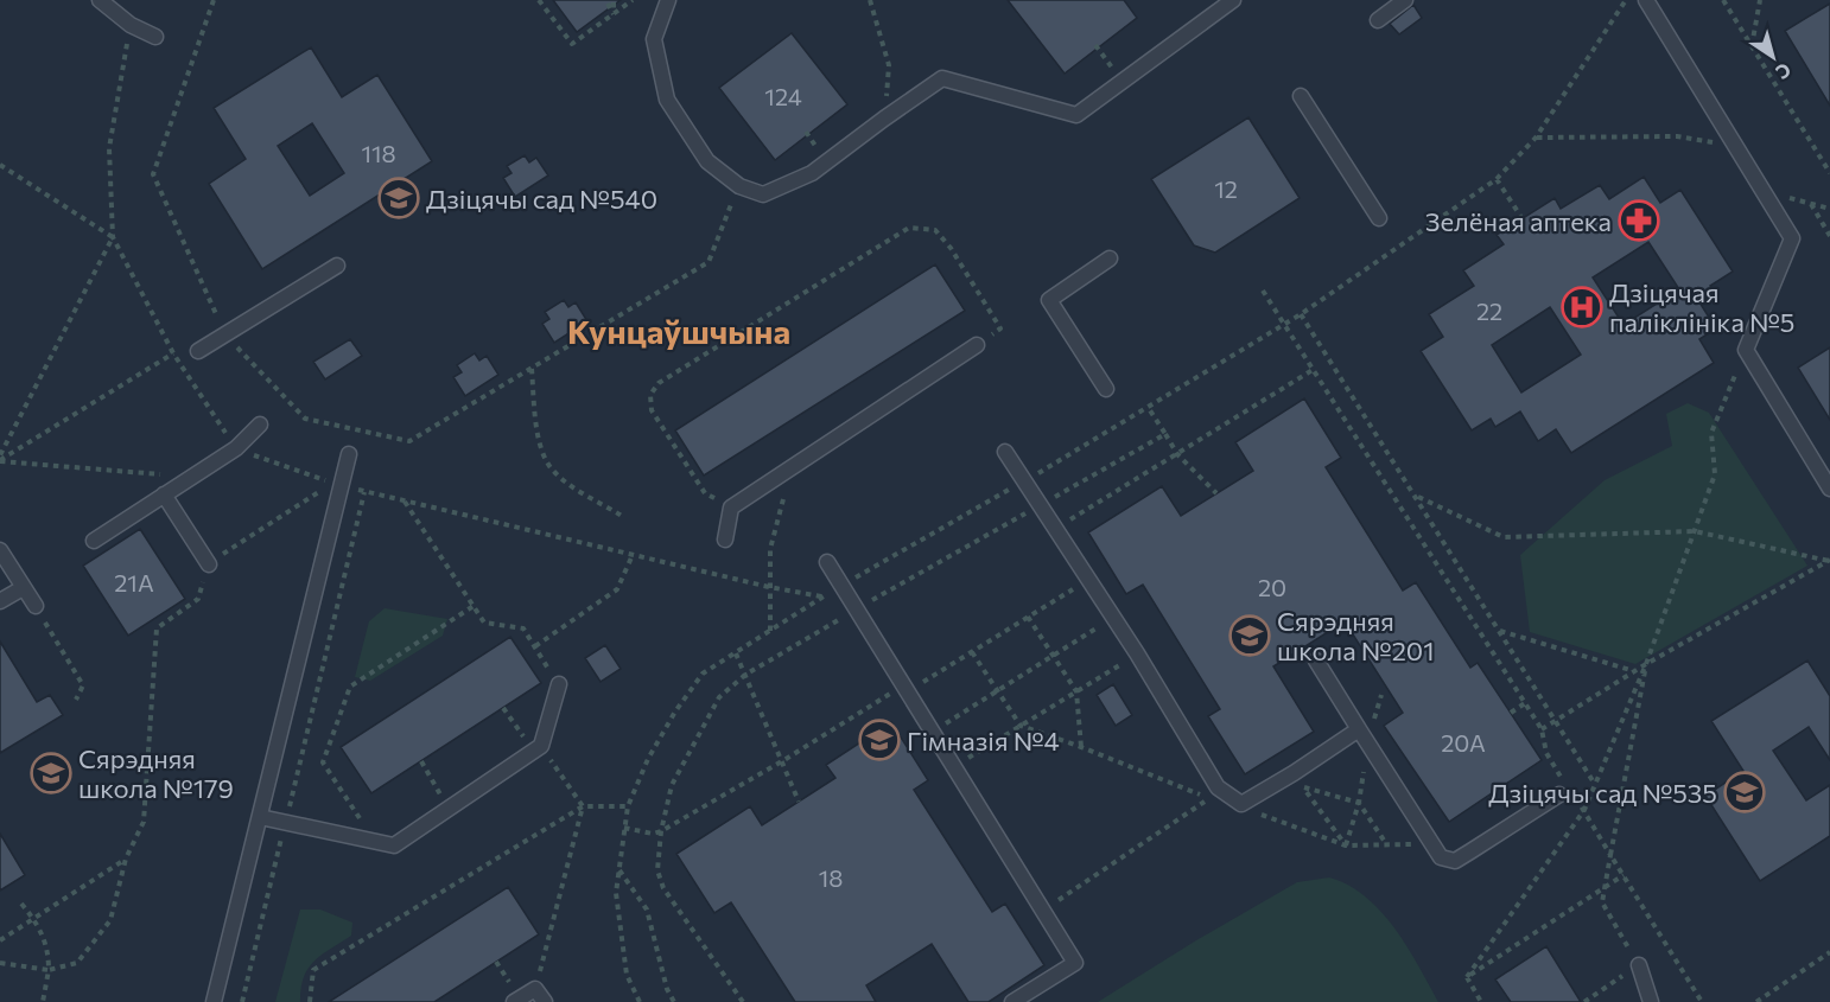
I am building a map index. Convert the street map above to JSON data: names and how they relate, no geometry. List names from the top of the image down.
{
  "districts": ["Кунцаўшчына"],
  "places": {
    "school or university": [
      "Дзіцячы сад №540",
      "Сярэдняя школа №201",
      "Гімназія №4",
      "Сярэдняя школа №179",
      "Дзіцячы сад №535"
    ],
    "pharmacy": ["Зелёная аптека"],
    "hospital": ["Дзіцячая паліклініка №5"]
  },
  "house_numbers": [
    "124",
    "118",
    "12",
    "22",
    "21А",
    "20",
    "20А",
    "18"
  ],
  "north": "bottom right"
}
